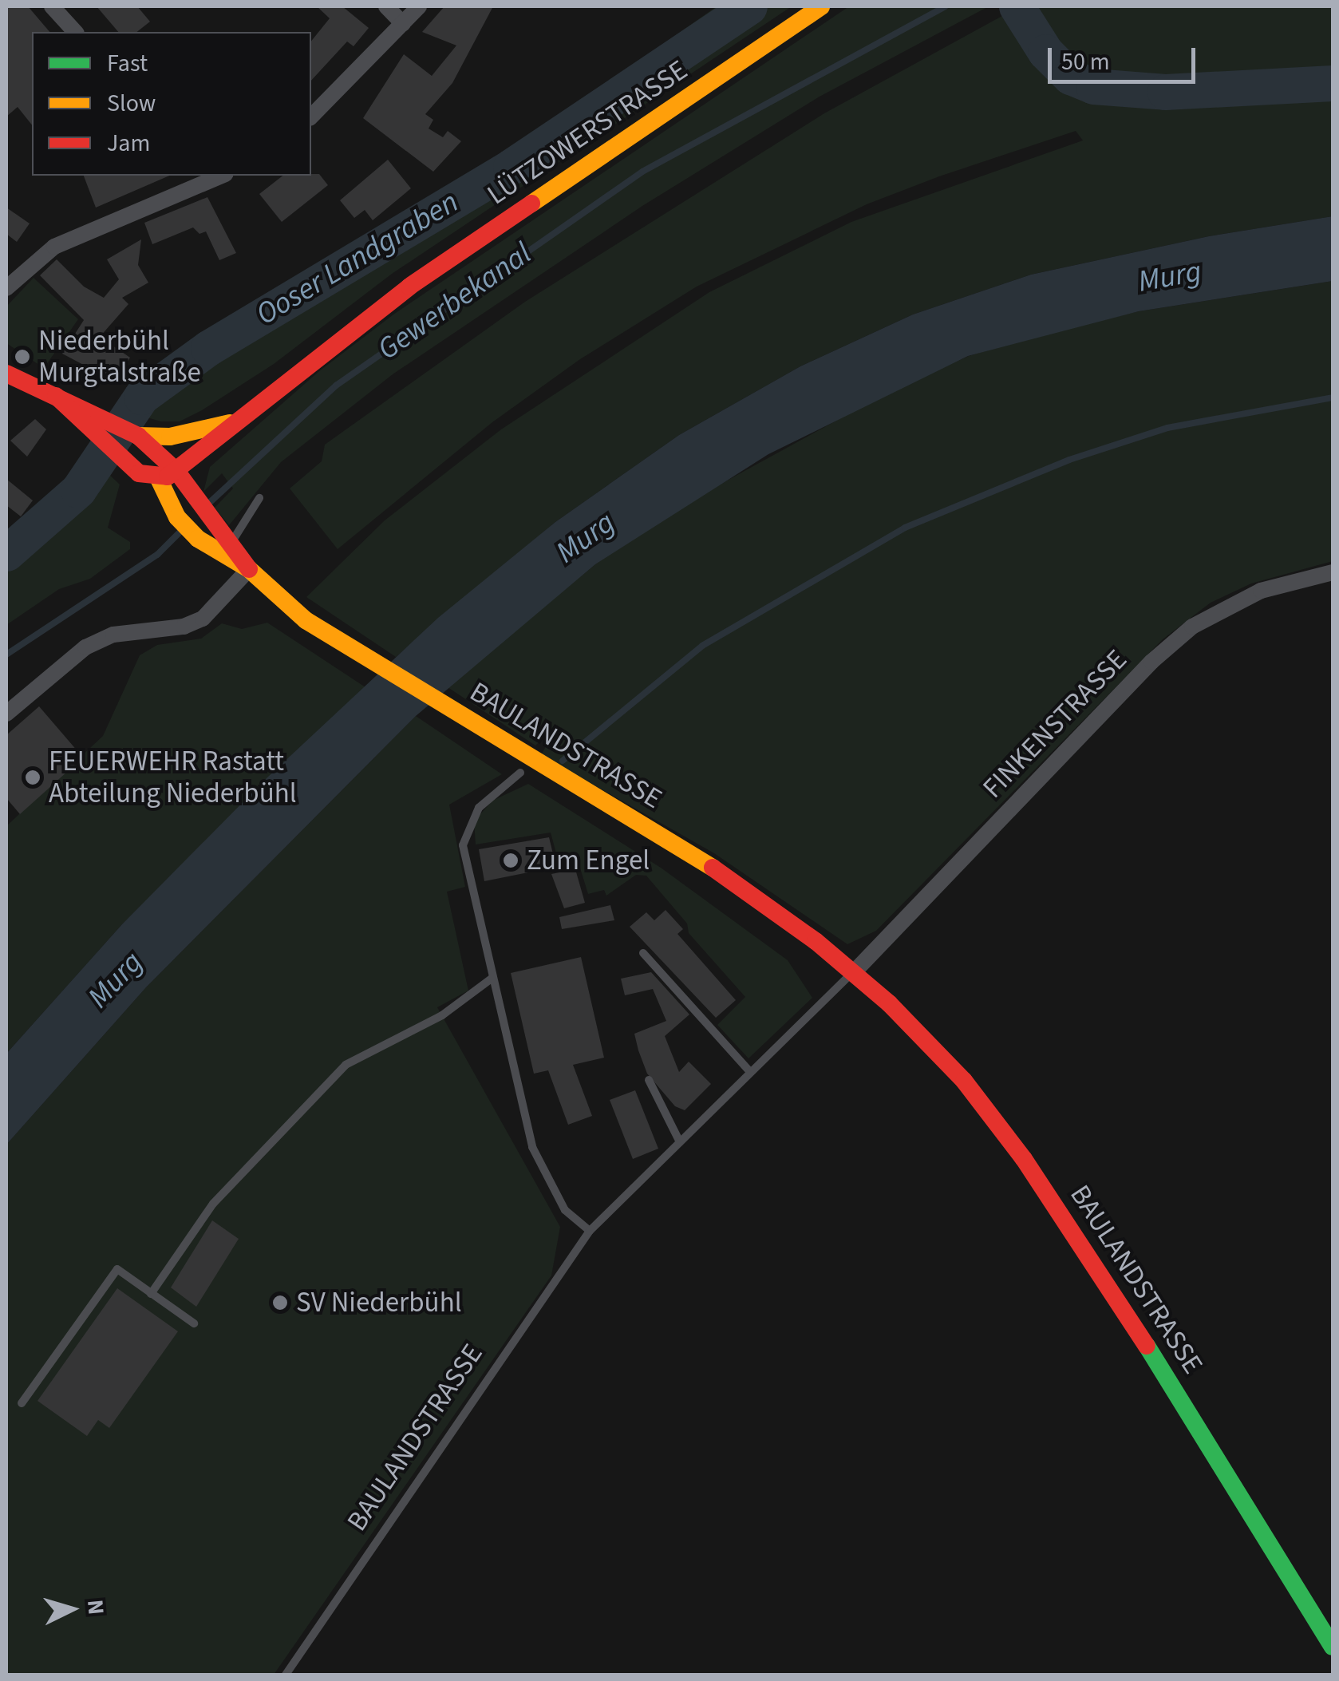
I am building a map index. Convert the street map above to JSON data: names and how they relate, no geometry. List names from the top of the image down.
{
  "streets": {
    "street": ["LÜTZOWERSTRASSE", "FINKENSTRASSE", "BAULANDSTRASSE"]
  },
  "crossings": [
    ["LÜTZOWERSTRASSE", "BAULANDSTRASSE"],
    ["FINKENSTRASSE", "BAULANDSTRASSE"]
  ],
  "water": ["Ooser Landgraben", "Murg", "Gewerbekanal"],
  "places": [
    "Niederbühl Murgtalstraße",
    "FEUERWEHR Rastatt Abteilung Niederbühl",
    "Zum Engel",
    "SV Niederbühl"
  ],
  "legend": ["Fast", "Slow", "Jam"],
  "scale_bar": "50 m",
  "north": "right"
}
